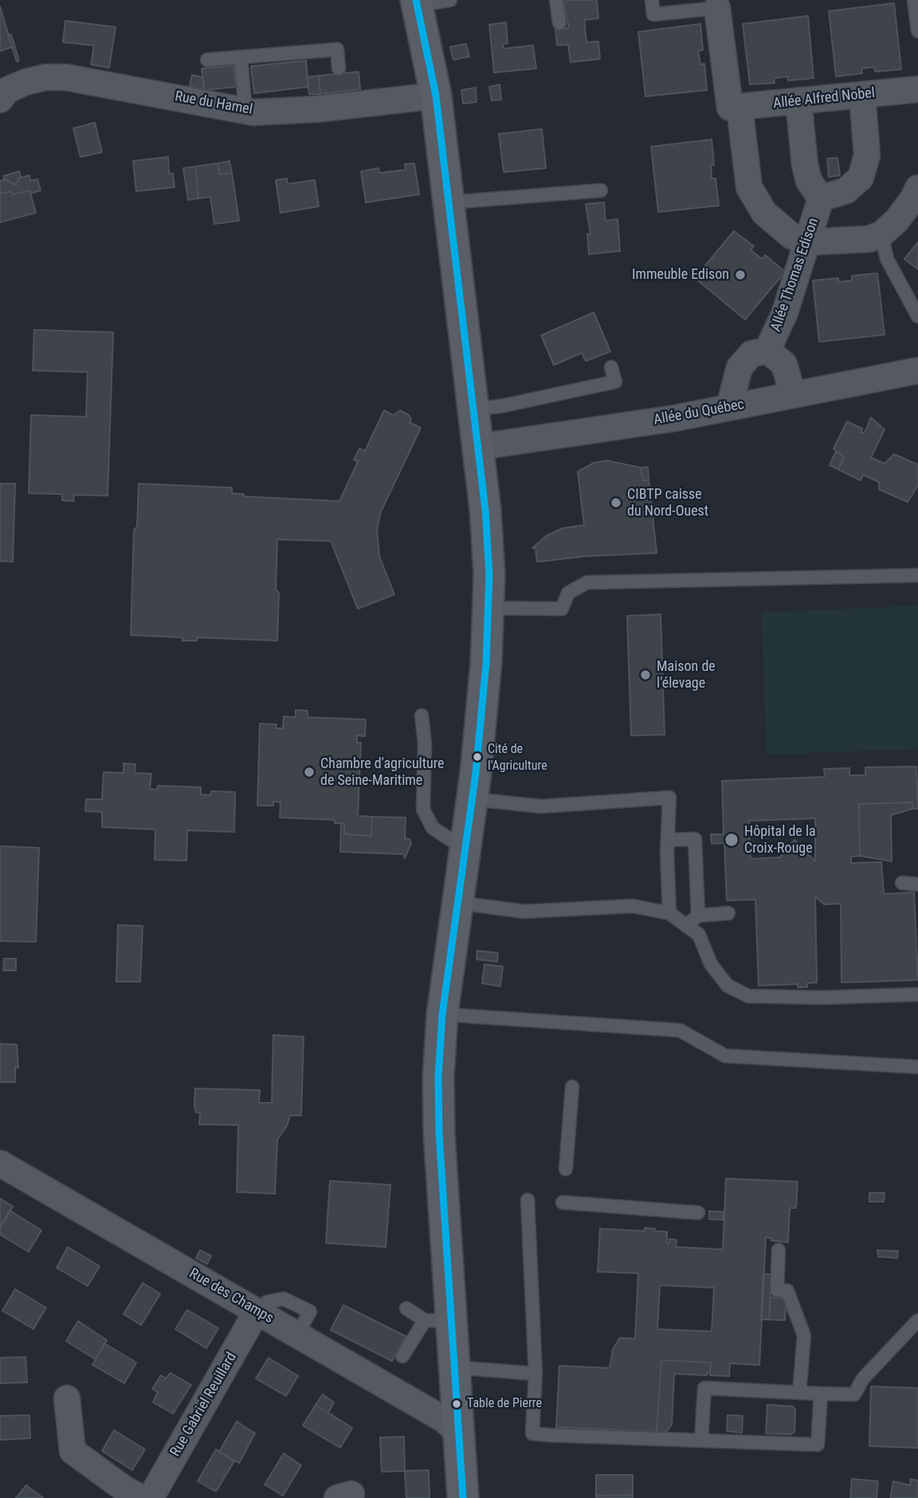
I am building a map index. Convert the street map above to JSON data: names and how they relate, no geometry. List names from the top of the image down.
{
  "streets": {
    "street": [
      "Allée Alfred Nobel",
      "Rue du Hamel",
      "Allée Thomas Edison",
      "Allée du Québec",
      "Rue des Champs",
      "Rue Gabriel Reuillard"
    ]
  },
  "crossings": [
    ["Rue des Champs", "Rue Gabriel Reuillard"]
  ],
  "places": [
    "Immeuble Edison",
    "CIBTP caisse du Nord-Ouest",
    "Maison de l'élevage",
    "Cité de l'Agriculture",
    "Chambre d'agriculture de Seine-Maritime",
    "Hôpital de la Croix-Rouge",
    "Table de Pierre"
  ]
}
